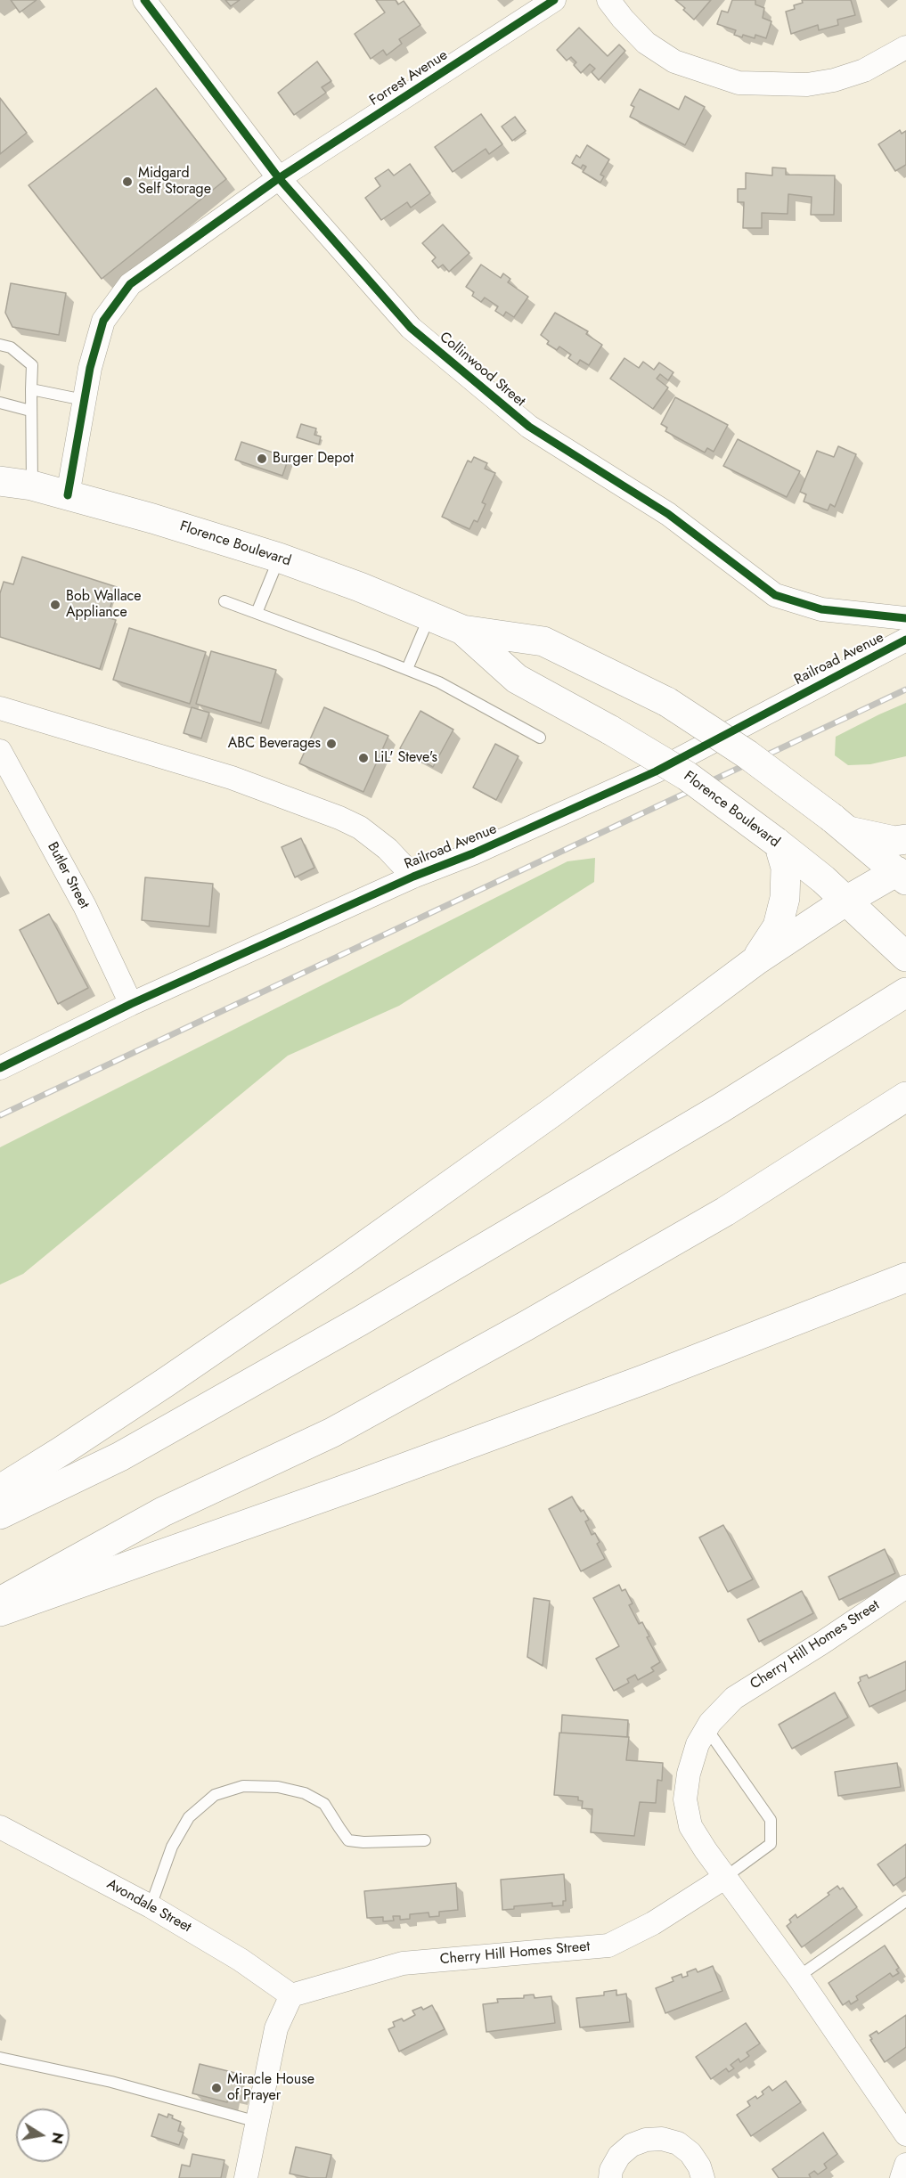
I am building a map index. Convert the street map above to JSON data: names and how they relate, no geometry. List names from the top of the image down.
{
  "streets": {
    "main road": ["Florence Boulevard"],
    "street": [
      "Forrest Avenue",
      "Collinwood Street",
      "Railroad Avenue",
      "Butler Street",
      "Cherry Hill Homes Street",
      "Avondale Street"
    ]
  },
  "crossings": [
    ["Forrest Avenue", "Collinwood Street"],
    ["Forrest Avenue", "Florence Boulevard"],
    ["Railroad Avenue", "Butler Street"],
    ["Cherry Hill Homes Street", "Avondale Street"]
  ],
  "places": [
    "Midgard Self Storage",
    "Burger Depot",
    "Bob Wallace Appliance",
    "ABC Beverages",
    "LiL' Steve's",
    "Miracle House of Prayer"
  ],
  "north": "right"
}
